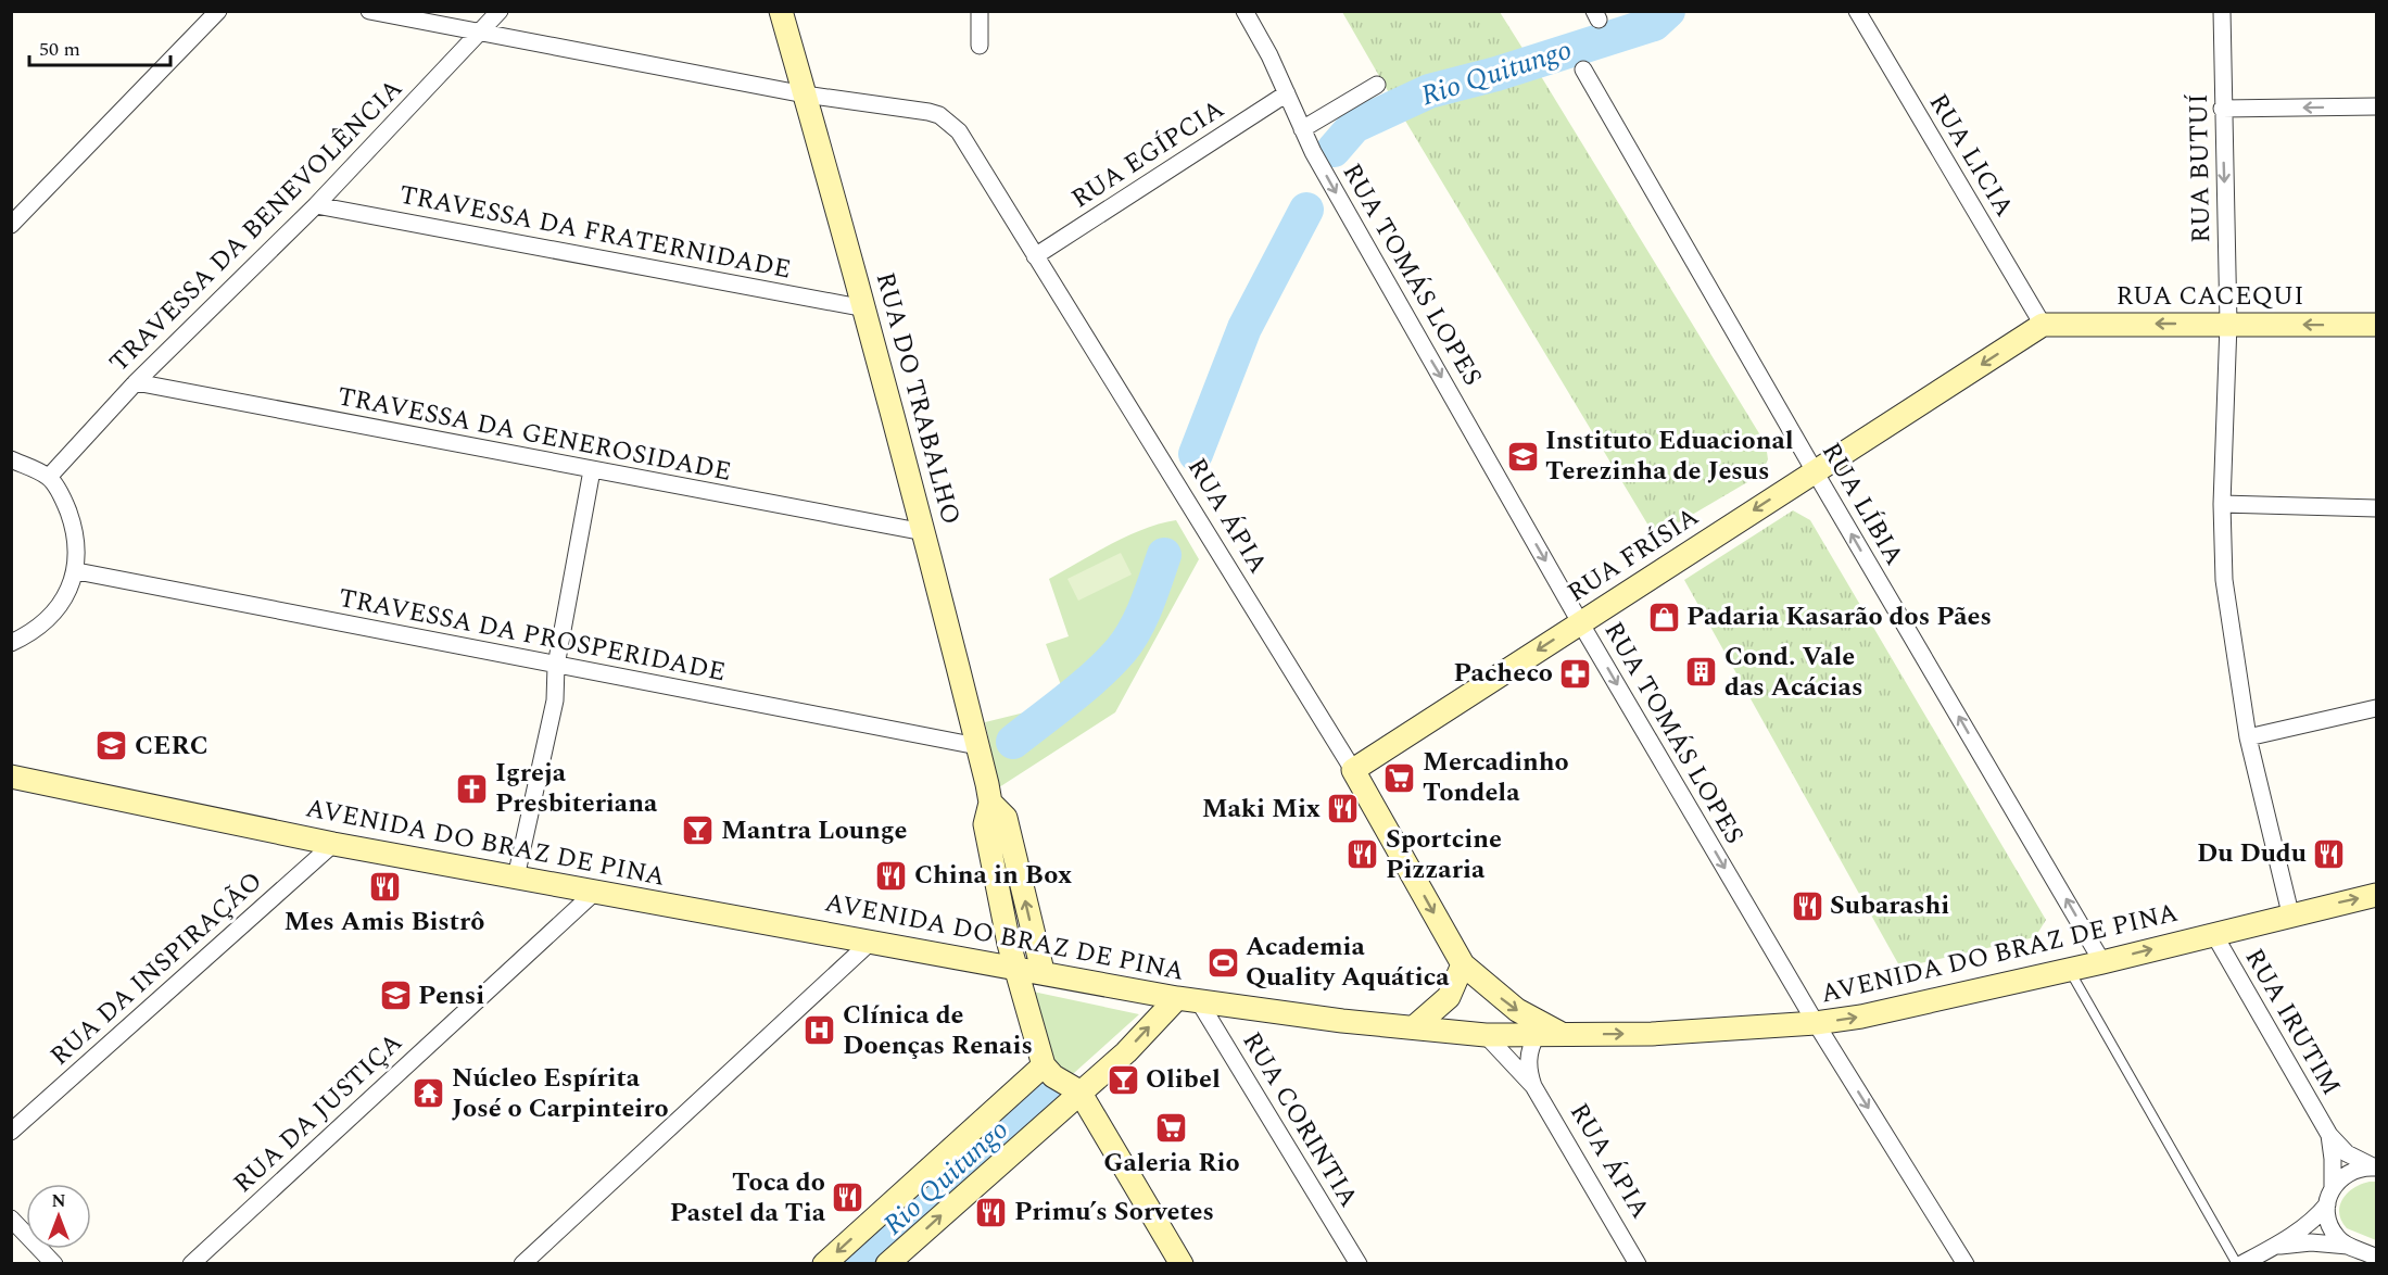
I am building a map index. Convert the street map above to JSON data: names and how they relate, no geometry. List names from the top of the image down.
{
  "streets": {
    "main road": [
      "RUA CACEQUI",
      "RUA DO TRABALHO",
      "RUA ÁPIA",
      "RUA FRÍSIA",
      "AVENIDA DO BRAZ DE PINA"
    ],
    "street": [
      "RUA EGÍPCIA",
      "RUA LICIA",
      "RUA BUTUÍ",
      "TRAVESSA DA BENEVOLÊNCIA",
      "TRAVESSA DA FRATERNIDADE",
      "RUA TOMÁS LOPES",
      "TRAVESSA DA GENEROSIDADE",
      "RUA LÍBIA",
      "TRAVESSA DA PROSPERIDADE",
      "RUA DA INSPIRAÇÃO",
      "RUA IRUTIM",
      "RUA DA JUSTIÇA",
      "RUA CORINTIA"
    ]
  },
  "crossings": [
    ["RUA EGÍPCIA", "RUA TOMÁS LOPES"],
    ["RUA EGÍPCIA", "RUA ÁPIA"],
    ["RUA LICIA", "RUA CACEQUI"],
    ["RUA LICIA", "RUA FRÍSIA"],
    ["RUA BUTUÍ", "RUA CACEQUI"],
    ["RUA BUTUÍ", "AVENIDA DO BRAZ DE PINA"],
    ["TRAVESSA DA BENEVOLÊNCIA", "TRAVESSA DA FRATERNIDADE"],
    ["TRAVESSA DA BENEVOLÊNCIA", "TRAVESSA DA GENEROSIDADE"],
    ["TRAVESSA DA BENEVOLÊNCIA", "RUA ÁPIA"],
    ["TRAVESSA DA FRATERNIDADE", "RUA DO TRABALHO"],
    ["RUA TOMÁS LOPES", "RUA FRÍSIA"],
    ["RUA TOMÁS LOPES", "AVENIDA DO BRAZ DE PINA"],
    ["RUA CACEQUI", "RUA FRÍSIA"],
    ["RUA DO TRABALHO", "TRAVESSA DA GENEROSIDADE"],
    ["RUA DO TRABALHO", "RUA ÁPIA"],
    ["RUA DO TRABALHO", "TRAVESSA DA PROSPERIDADE"],
    ["RUA DO TRABALHO", "AVENIDA DO BRAZ DE PINA"],
    ["RUA LÍBIA", "RUA FRÍSIA"],
    ["RUA LÍBIA", "AVENIDA DO BRAZ DE PINA"],
    ["RUA ÁPIA", "RUA FRÍSIA"],
    ["RUA ÁPIA", "AVENIDA DO BRAZ DE PINA"],
    ["AVENIDA DO BRAZ DE PINA", "RUA DA INSPIRAÇÃO"],
    ["AVENIDA DO BRAZ DE PINA", "RUA IRUTIM"],
    ["AVENIDA DO BRAZ DE PINA", "RUA DA JUSTIÇA"],
    ["AVENIDA DO BRAZ DE PINA", "RUA CORINTIA"]
  ],
  "one_way": [
    "RUA TOMÁS LOPES",
    "RUA CACEQUI",
    "RUA LÍBIA",
    "RUA FRÍSIA"
  ],
  "water": ["Rio Quitungo"],
  "places": {
    "school or university": ["Instituto Eduacional Terezinha de Jesus", "CERC", "Pensi"],
    "shop": ["Padaria Kasarão dos Pães"],
    "building": ["Cond. Vale das Acácias"],
    "pharmacy": ["Pacheco"],
    "supermarket": ["Mercadinho Tondela", "Galeria Rio"],
    "church": ["Igreja Presbiteriana"],
    "restaurant": [
      "Maki Mix",
      "Du Dudu",
      "Sportcine Pizzaria",
      "China in Box",
      "Mes Amis Bistrô",
      "Subarashi",
      "Toca do Pastel da Tia",
      "Primu’s Sorvetes"
    ],
    "bar": ["Mantra Lounge", "Olibel"],
    "sports": ["Academia Quality Aquática"],
    "hospital": ["Clínica de Doenças Renais"],
    "temple": ["Núcleo Espírita José o Carpinteiro"]
  },
  "scale_bar": "50 m",
  "north": "top"
}
